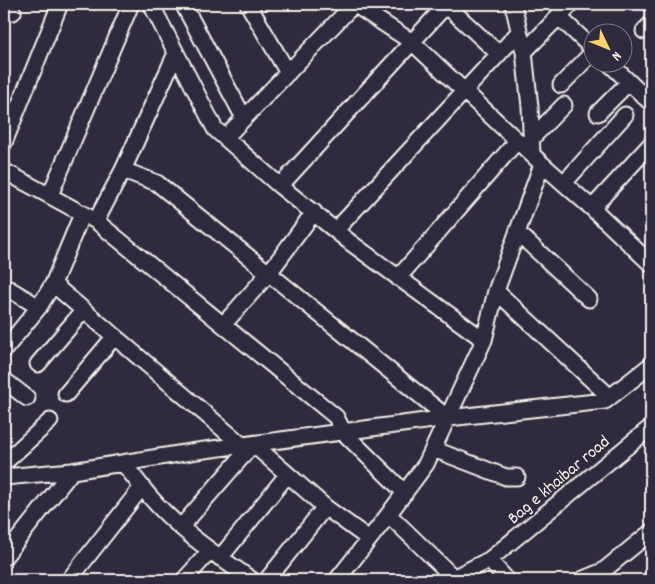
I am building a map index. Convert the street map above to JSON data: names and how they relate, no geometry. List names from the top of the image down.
{
  "streets": {
    "street": ["Bag e khaibar road"]
  },
  "north": "bottom right"
}
